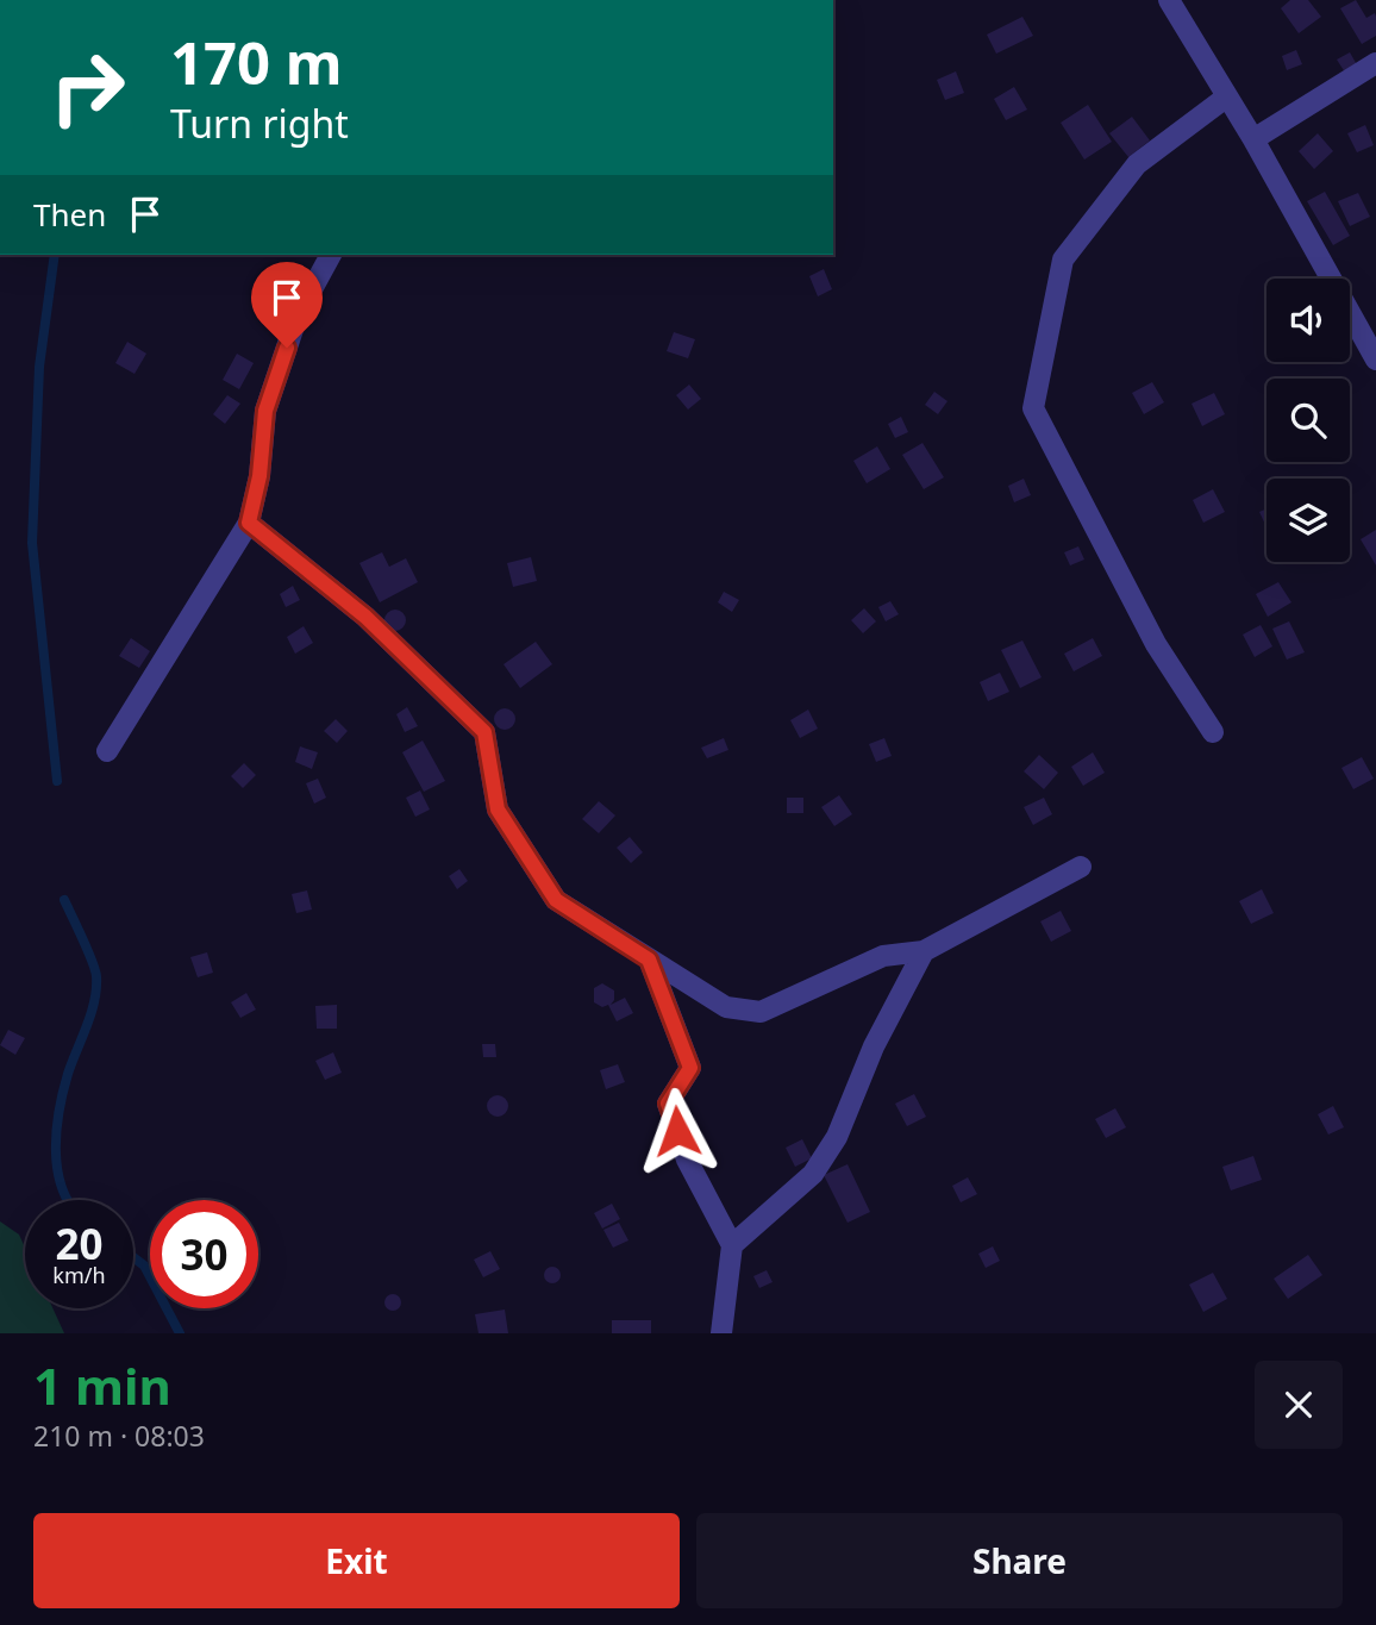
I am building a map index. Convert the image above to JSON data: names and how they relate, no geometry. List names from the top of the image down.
{
  "page": {
    "turn": ["170 m", "Turn right"],
    "then": "Then",
    "speed": "20 km/h",
    "limit": "30",
    "heading": ["1 min", "210 m · 08:03"],
    "buttons": ["Exit", "Share"]
  }
}
